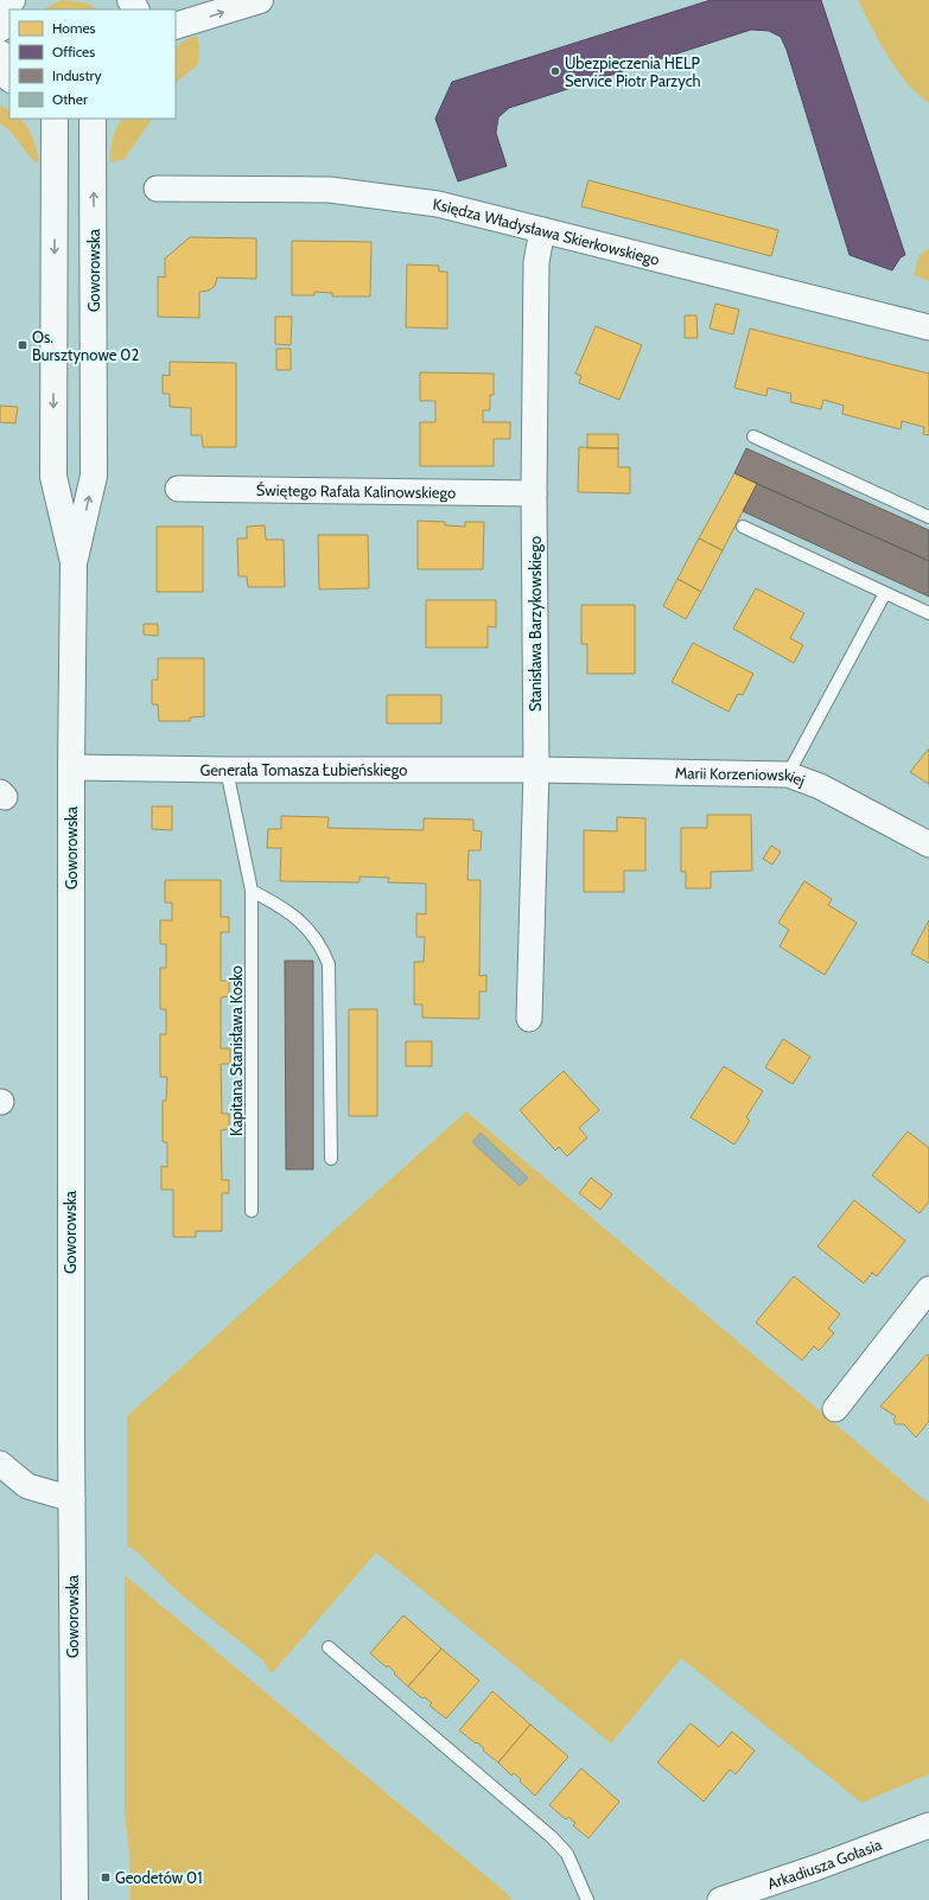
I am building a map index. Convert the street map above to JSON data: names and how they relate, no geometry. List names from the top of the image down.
{
  "streets": {
    "street": [
      "Księdza Władysława Skierkowskiego",
      "Goworowska",
      "Świętego Rafała Kalinowskiego",
      "Stanisława Barzykowskiego",
      "Generała Tomasza Łubieńskiego",
      "Marii Korzeniowskiej",
      "Arkadiusza Gołasia"
    ],
    "lane": ["Kapitana Stanisława Kosko"]
  },
  "crossings": [
    ["Księdza Władysława Skierkowskiego", "Stanisława Barzykowskiego"],
    ["Goworowska", "Generała Tomasza Łubieńskiego"],
    ["Świętego Rafała Kalinowskiego", "Stanisława Barzykowskiego"],
    ["Stanisława Barzykowskiego", "Generała Tomasza Łubieńskiego"],
    ["Stanisława Barzykowskiego", "Marii Korzeniowskiej"],
    ["Generała Tomasza Łubieńskiego", "Marii Korzeniowskiej"],
    ["Generała Tomasza Łubieńskiego", "Kapitana Stanisława Kosko"]
  ],
  "places": {
    "other": ["Ubezpieczenia HELP Service Piotr Parzych"],
    "transit": ["Os. Bursztynowe 02", "Geodetów 01"]
  },
  "legend": [
    "Homes",
    "Offices",
    "Industry",
    "Other"
  ]
}
